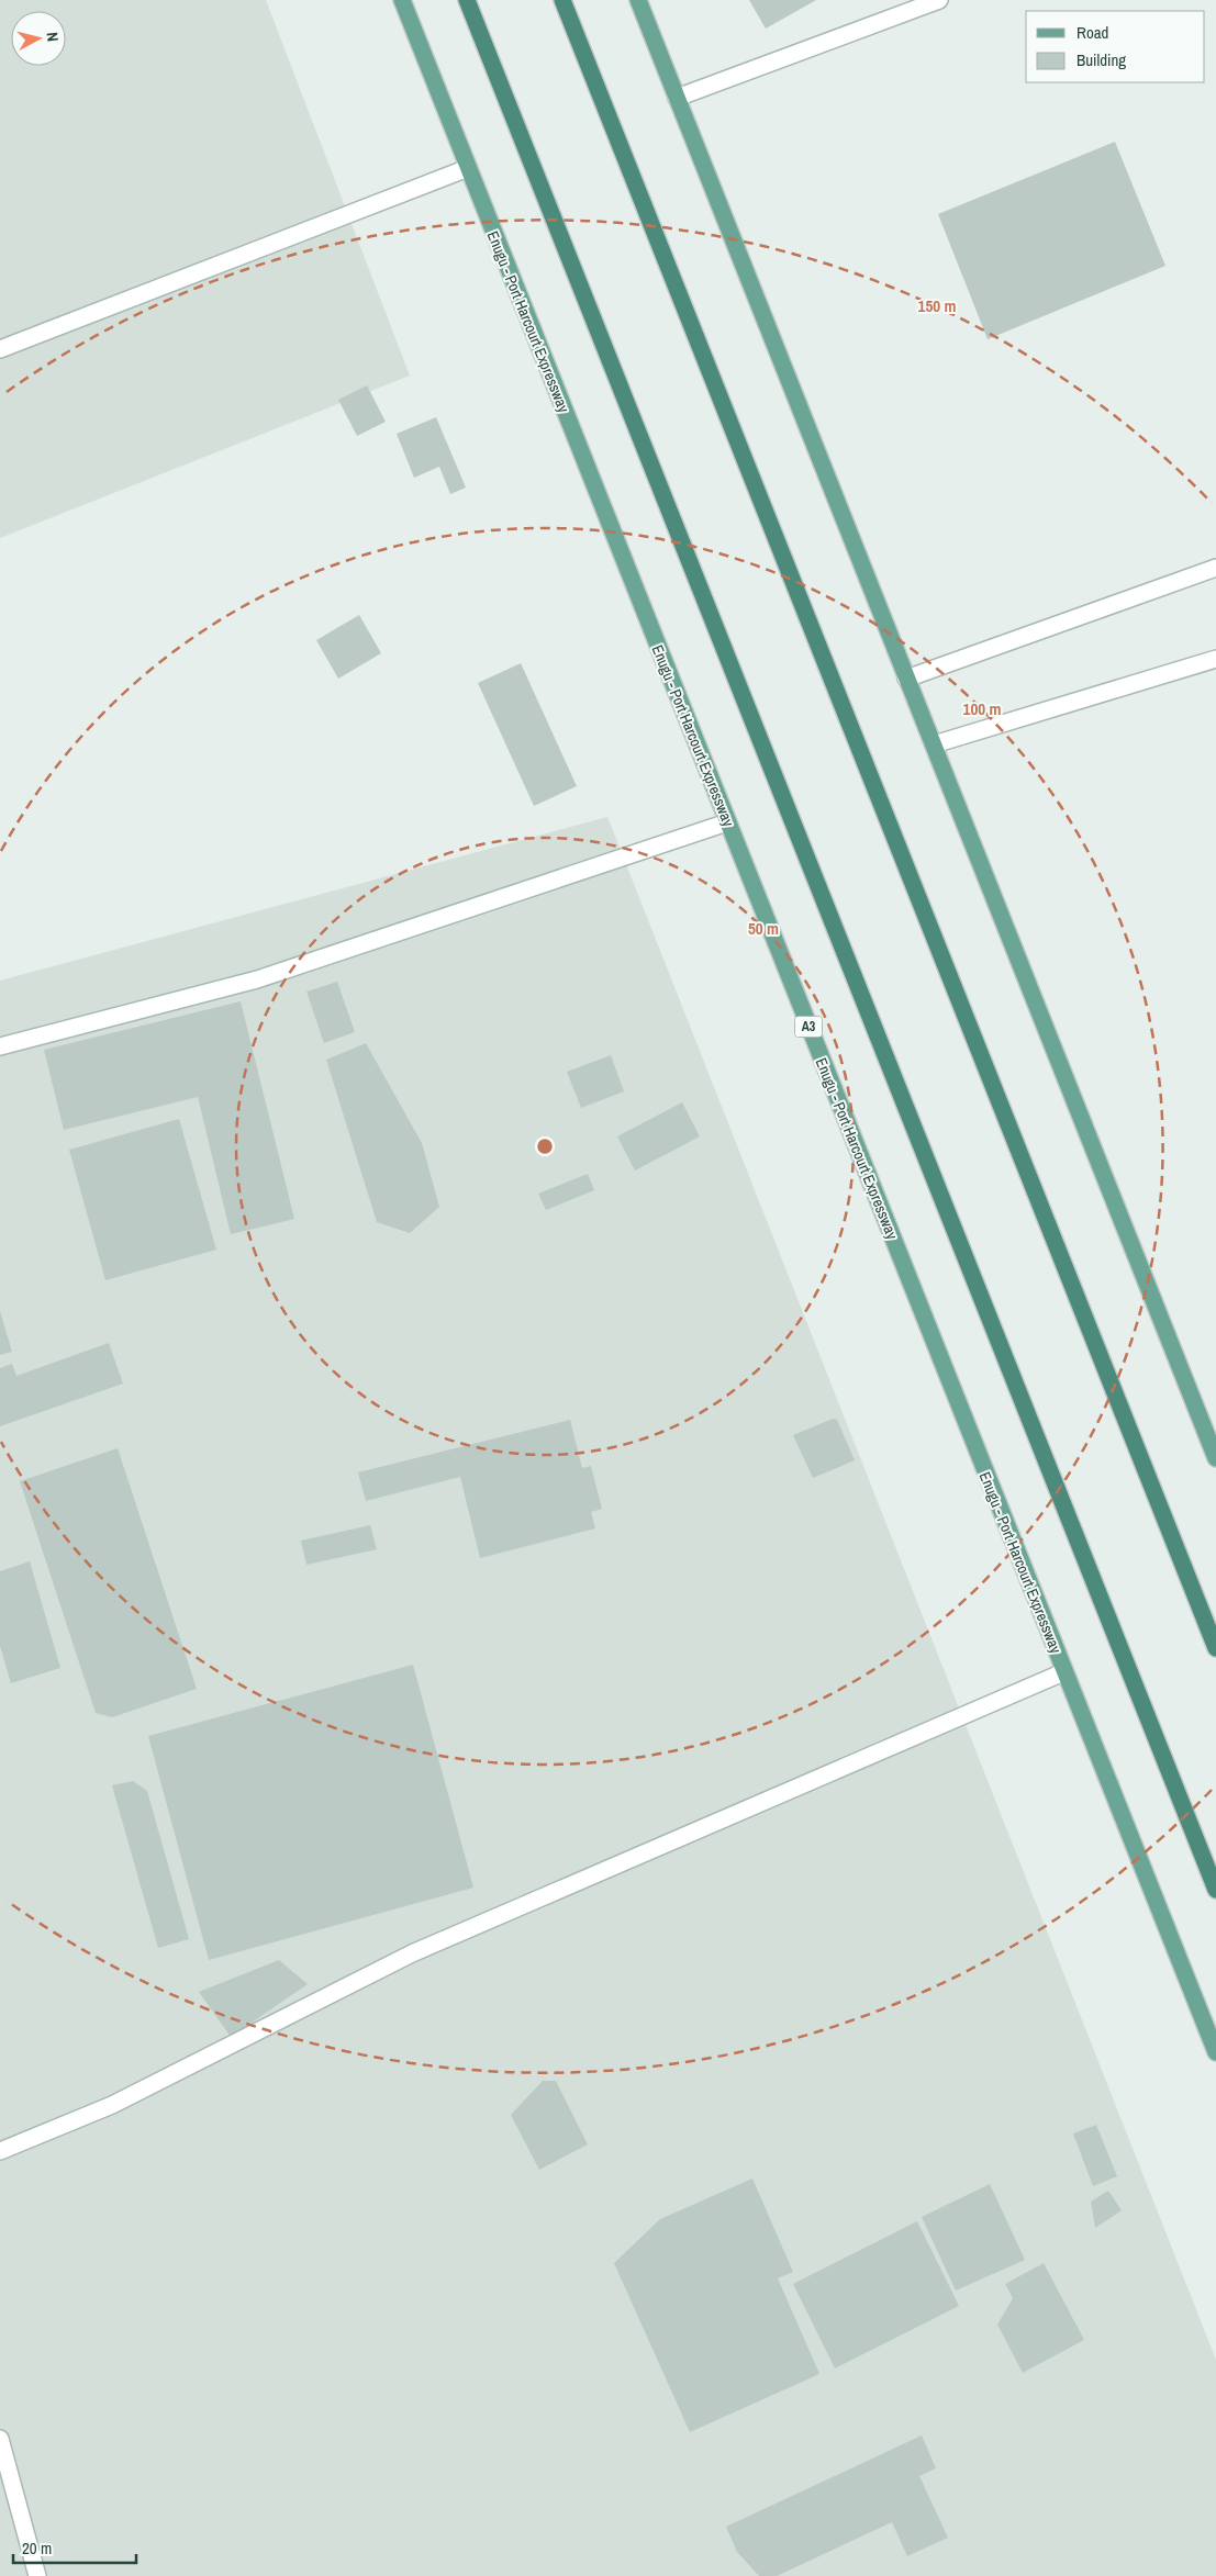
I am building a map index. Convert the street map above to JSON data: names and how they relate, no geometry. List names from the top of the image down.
{
  "streets": {
    "main road": ["Enugu - Port Harcourt Expressway", "A3"]
  },
  "legend": ["Road", "Building"],
  "scale_bar": "20 m",
  "north": "right",
  "rings": ["150 m", "100 m", "50 m"]
}
